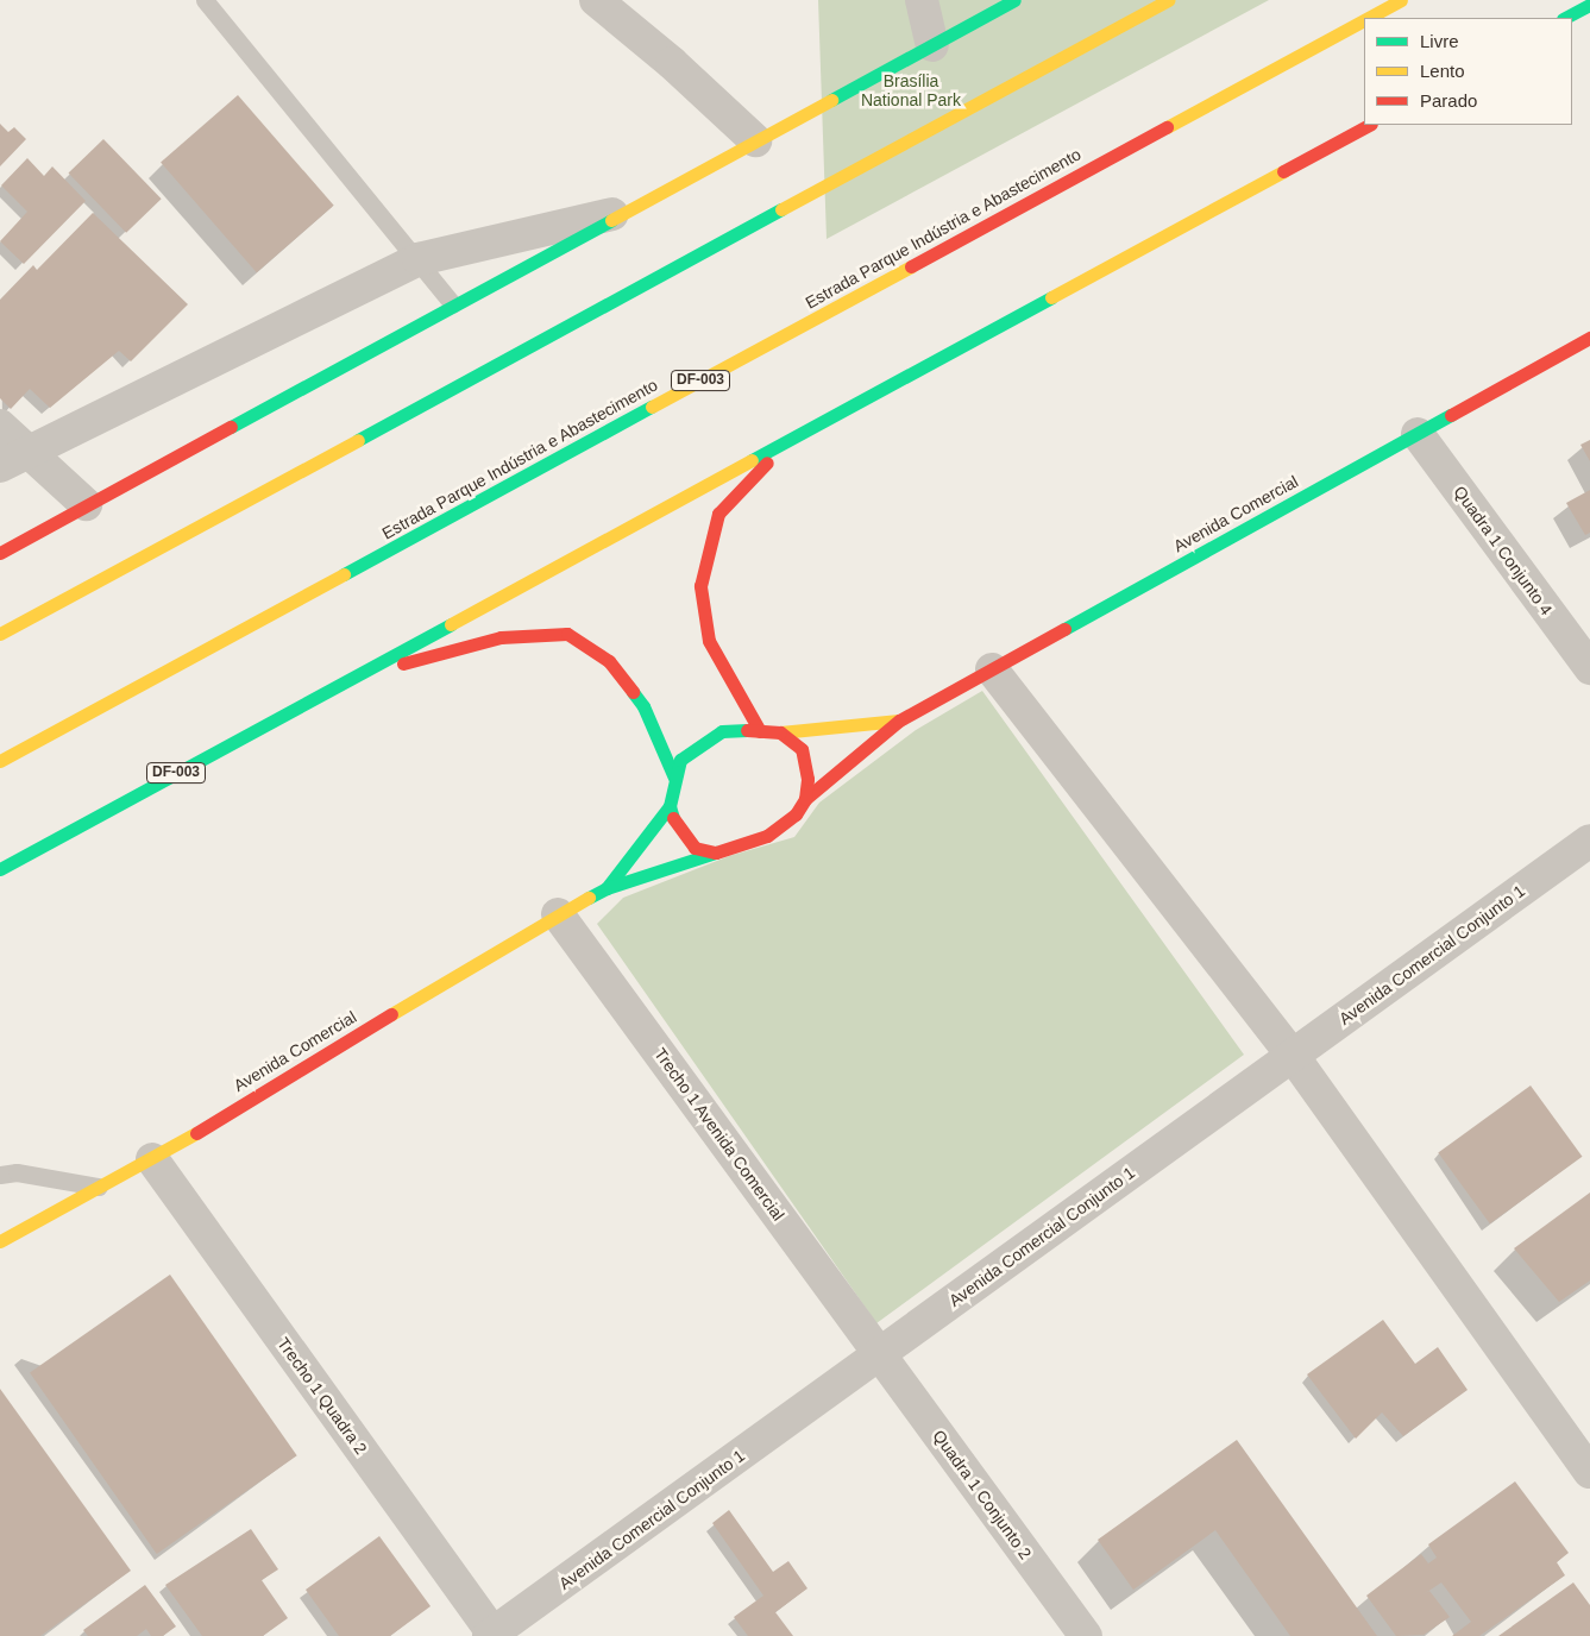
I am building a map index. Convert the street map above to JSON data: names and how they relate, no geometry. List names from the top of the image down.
{
  "streets": {
    "main road": ["Estrada Parque Indústria e Abastecimento", "DF-003", "Avenida Comercial"],
    "street": [
      "Quadra 1 Conjunto 4",
      "Avenida Comercial Conjunto 1",
      "Trecho 1 Avenida Comercial",
      "Trecho 1 Quadra 2",
      "Quadra 1 Conjunto 2"
    ]
  },
  "crossings": [
    ["Avenida Comercial", "Quadra 1 Conjunto 4"],
    ["Avenida Comercial", "Trecho 1 Avenida Comercial"],
    ["Avenida Comercial", "Trecho 1 Quadra 2"],
    ["Avenida Comercial Conjunto 1", "Trecho 1 Avenida Comercial"],
    ["Avenida Comercial Conjunto 1", "Trecho 1 Quadra 2"],
    ["Avenida Comercial Conjunto 1", "Quadra 1 Conjunto 2"],
    ["Trecho 1 Avenida Comercial", "Quadra 1 Conjunto 2"]
  ],
  "parks": ["Brasília National Park"],
  "legend": ["Livre", "Lento", "Parado"]
}
